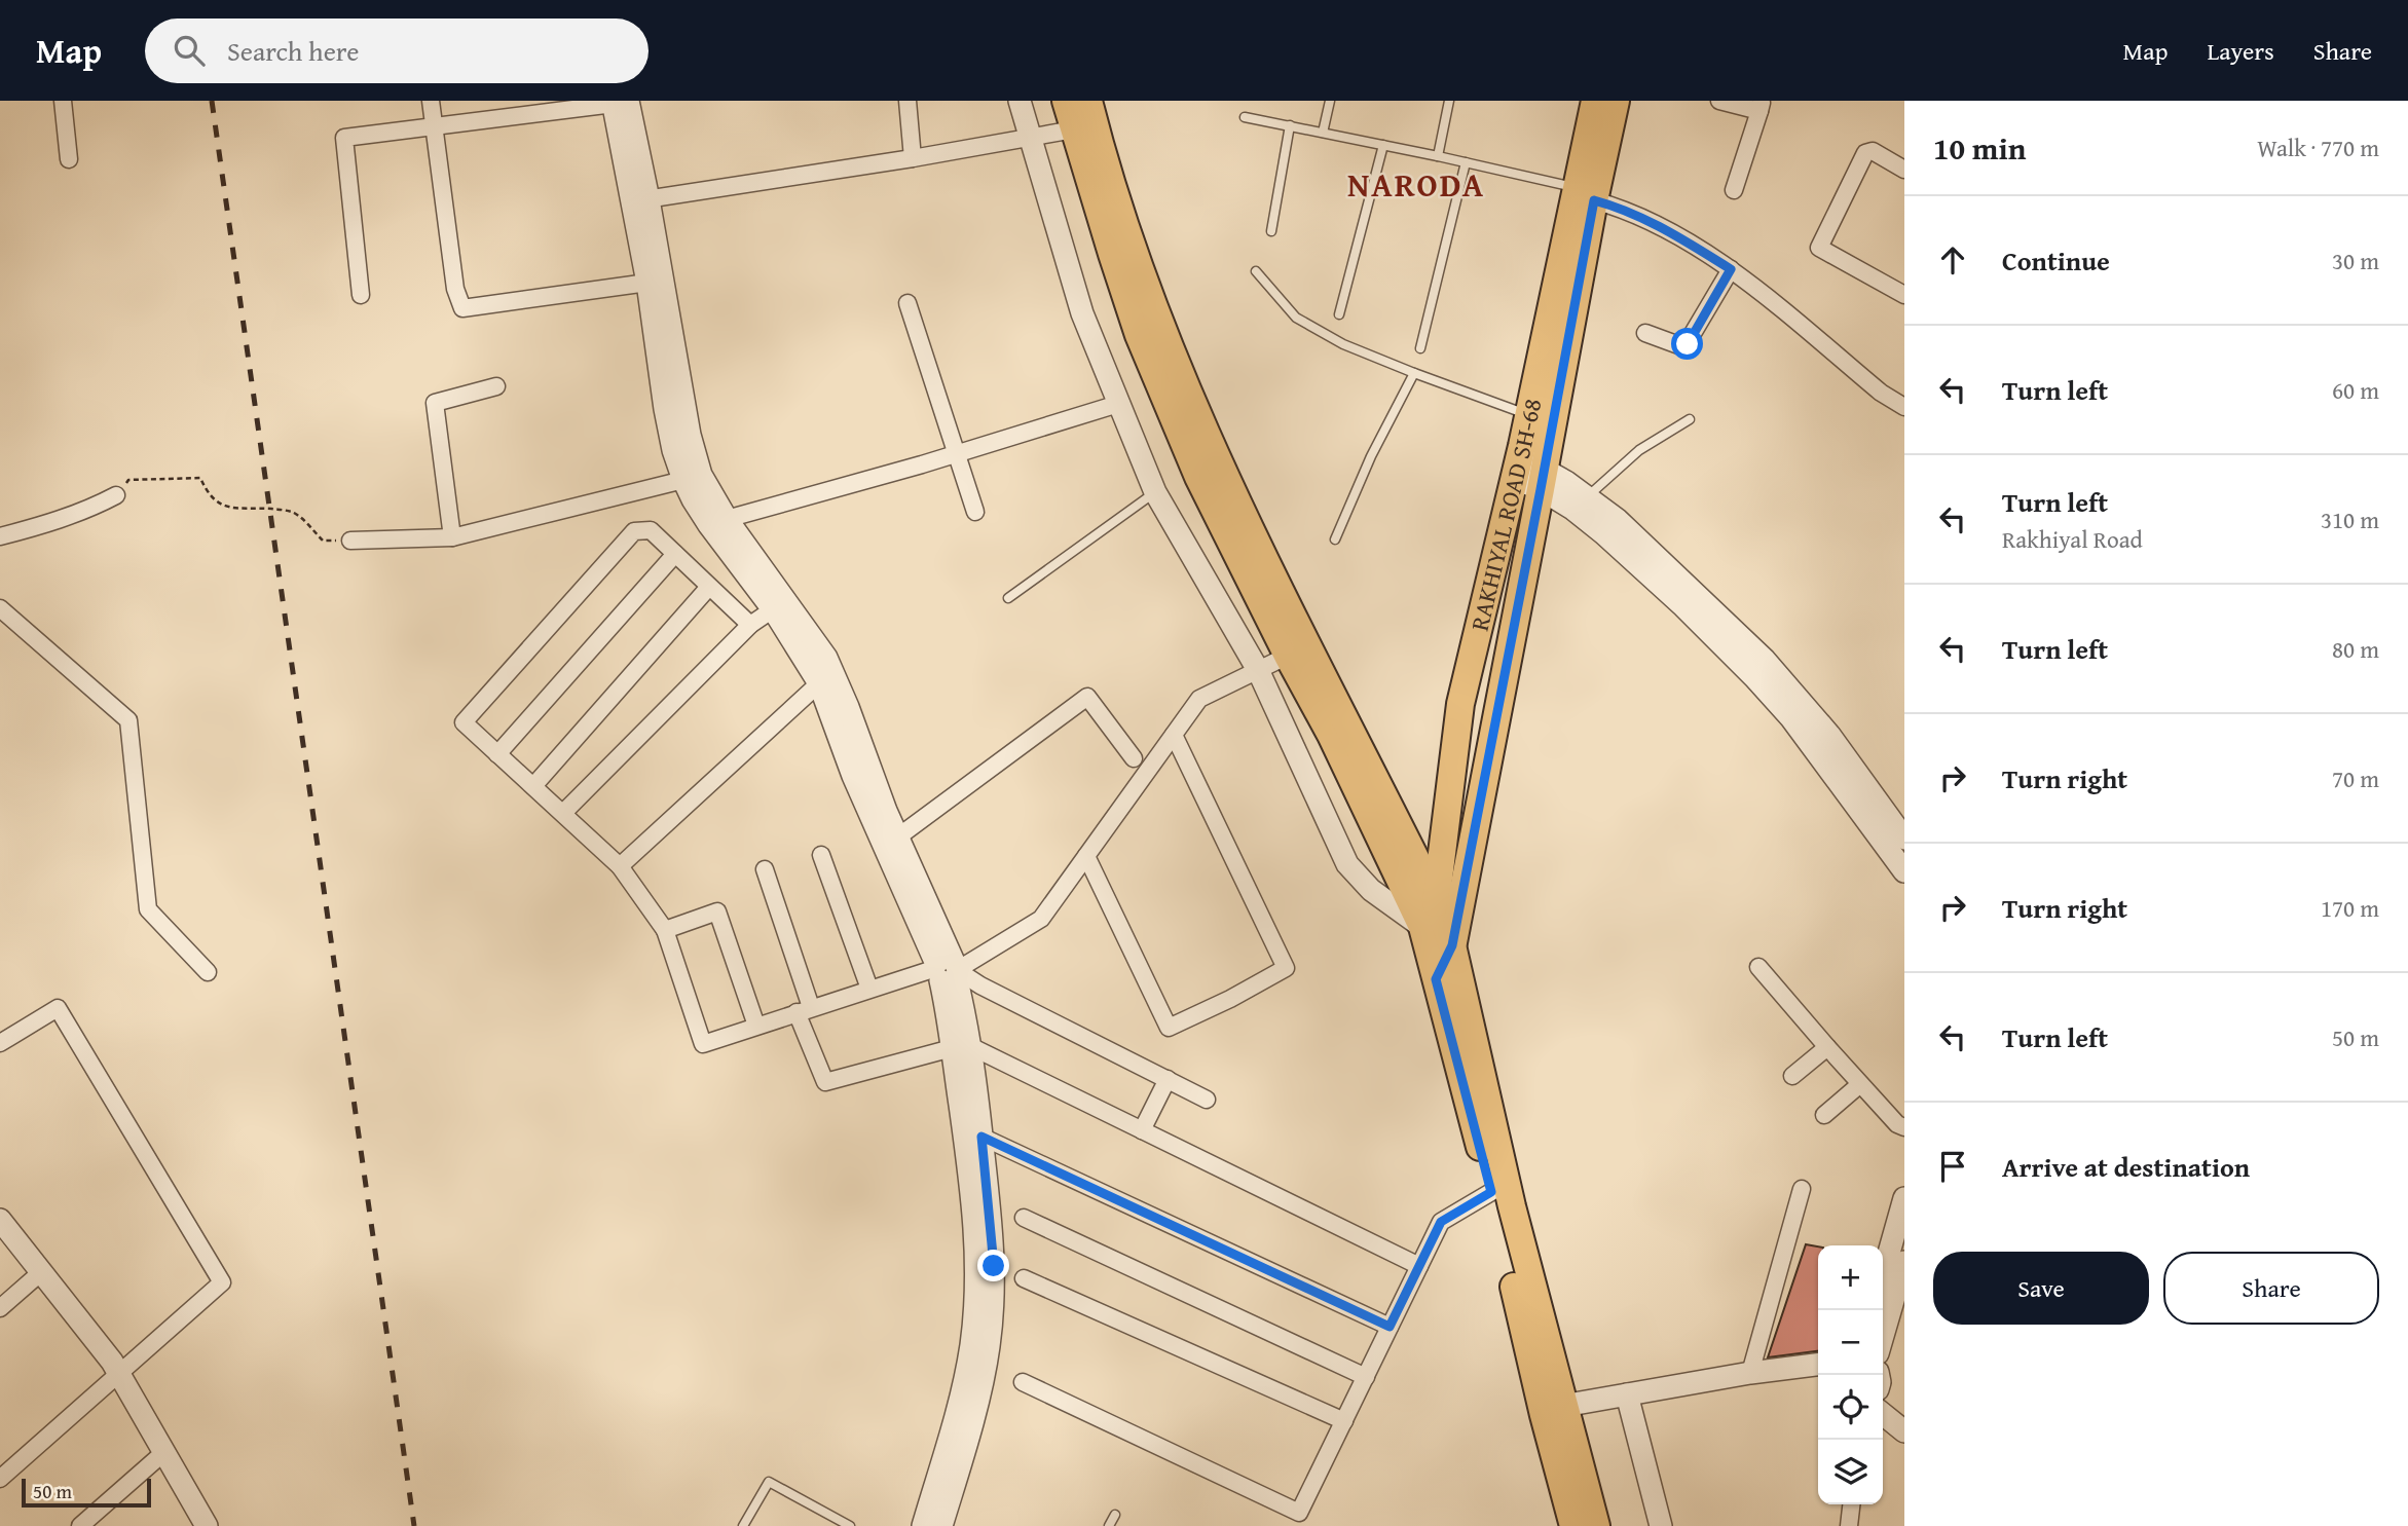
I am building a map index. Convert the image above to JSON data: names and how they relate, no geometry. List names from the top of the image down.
{
  "streets": {
    "main road": ["RAKHIYAL ROAD SH-68"]
  },
  "districts": ["NARODA"],
  "scale_bar": "50 m",
  "page": {
    "header": "Map",
    "search": "Search here",
    "nav": ["Map", "Layers", "Share"],
    "heading": ["10 min", "Walk · 770 m"],
    "list": [
      ["Continue", "30 m"],
      ["Turn left", "60 m"],
      ["Turn left", "Rakhiyal Road", "310 m"],
      ["Turn left", "80 m"],
      ["Turn right", "70 m"],
      ["Turn right", "170 m"],
      ["Turn left", "50 m"],
      "Arrive at destination"
    ],
    "buttons": ["Save", "Share"],
    "map_buttons": ["+", "−"],
    "scale": "50 m"
  }
}
